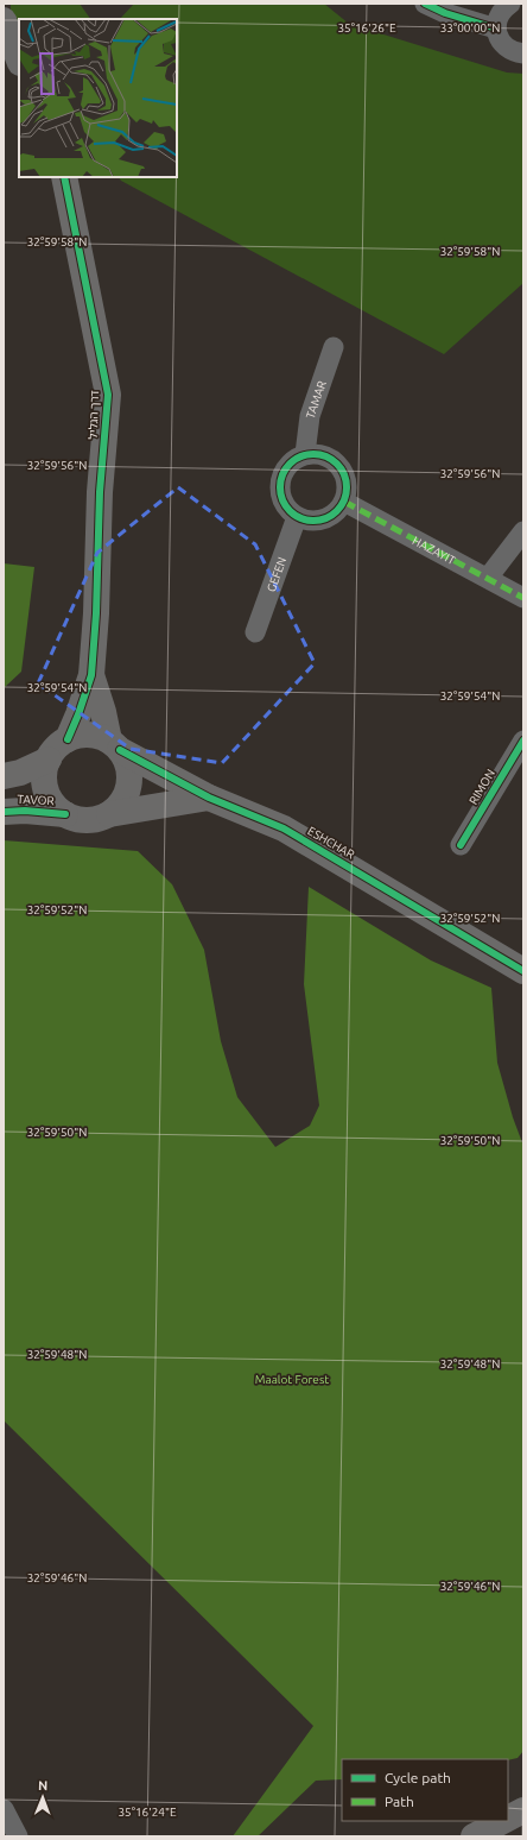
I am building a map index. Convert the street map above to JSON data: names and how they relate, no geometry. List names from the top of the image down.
{
  "streets": {
    "street": [
      "TAMAR",
      "דרך הגליל",
      "HAZAYIT",
      "GEFEN",
      "RIMON",
      "TAVOR",
      "ESHCHAR"
    ]
  },
  "crossings": [
    ["TAMAR", "HAZAYIT"],
    ["TAMAR", "GEFEN"],
    ["דרך הגליל", "TAVOR"],
    ["דרך הגליל", "ESHCHAR"],
    ["HAZAYIT", "GEFEN"],
    ["TAVOR", "ESHCHAR"]
  ],
  "parks": ["Maalot Forest"],
  "legend": ["Cycle path", "Path"],
  "north": "top",
  "coordinates": [
    "33°00'00\"N",
    "35°16'26\"E",
    "32°59'58\"N",
    "32°59'56\"N",
    "32°59'54\"N",
    "32°59'52\"N",
    "32°59'50\"N",
    "32°59'48\"N",
    "32°59'46\"N",
    "35°16'24\"E"
  ]
}
